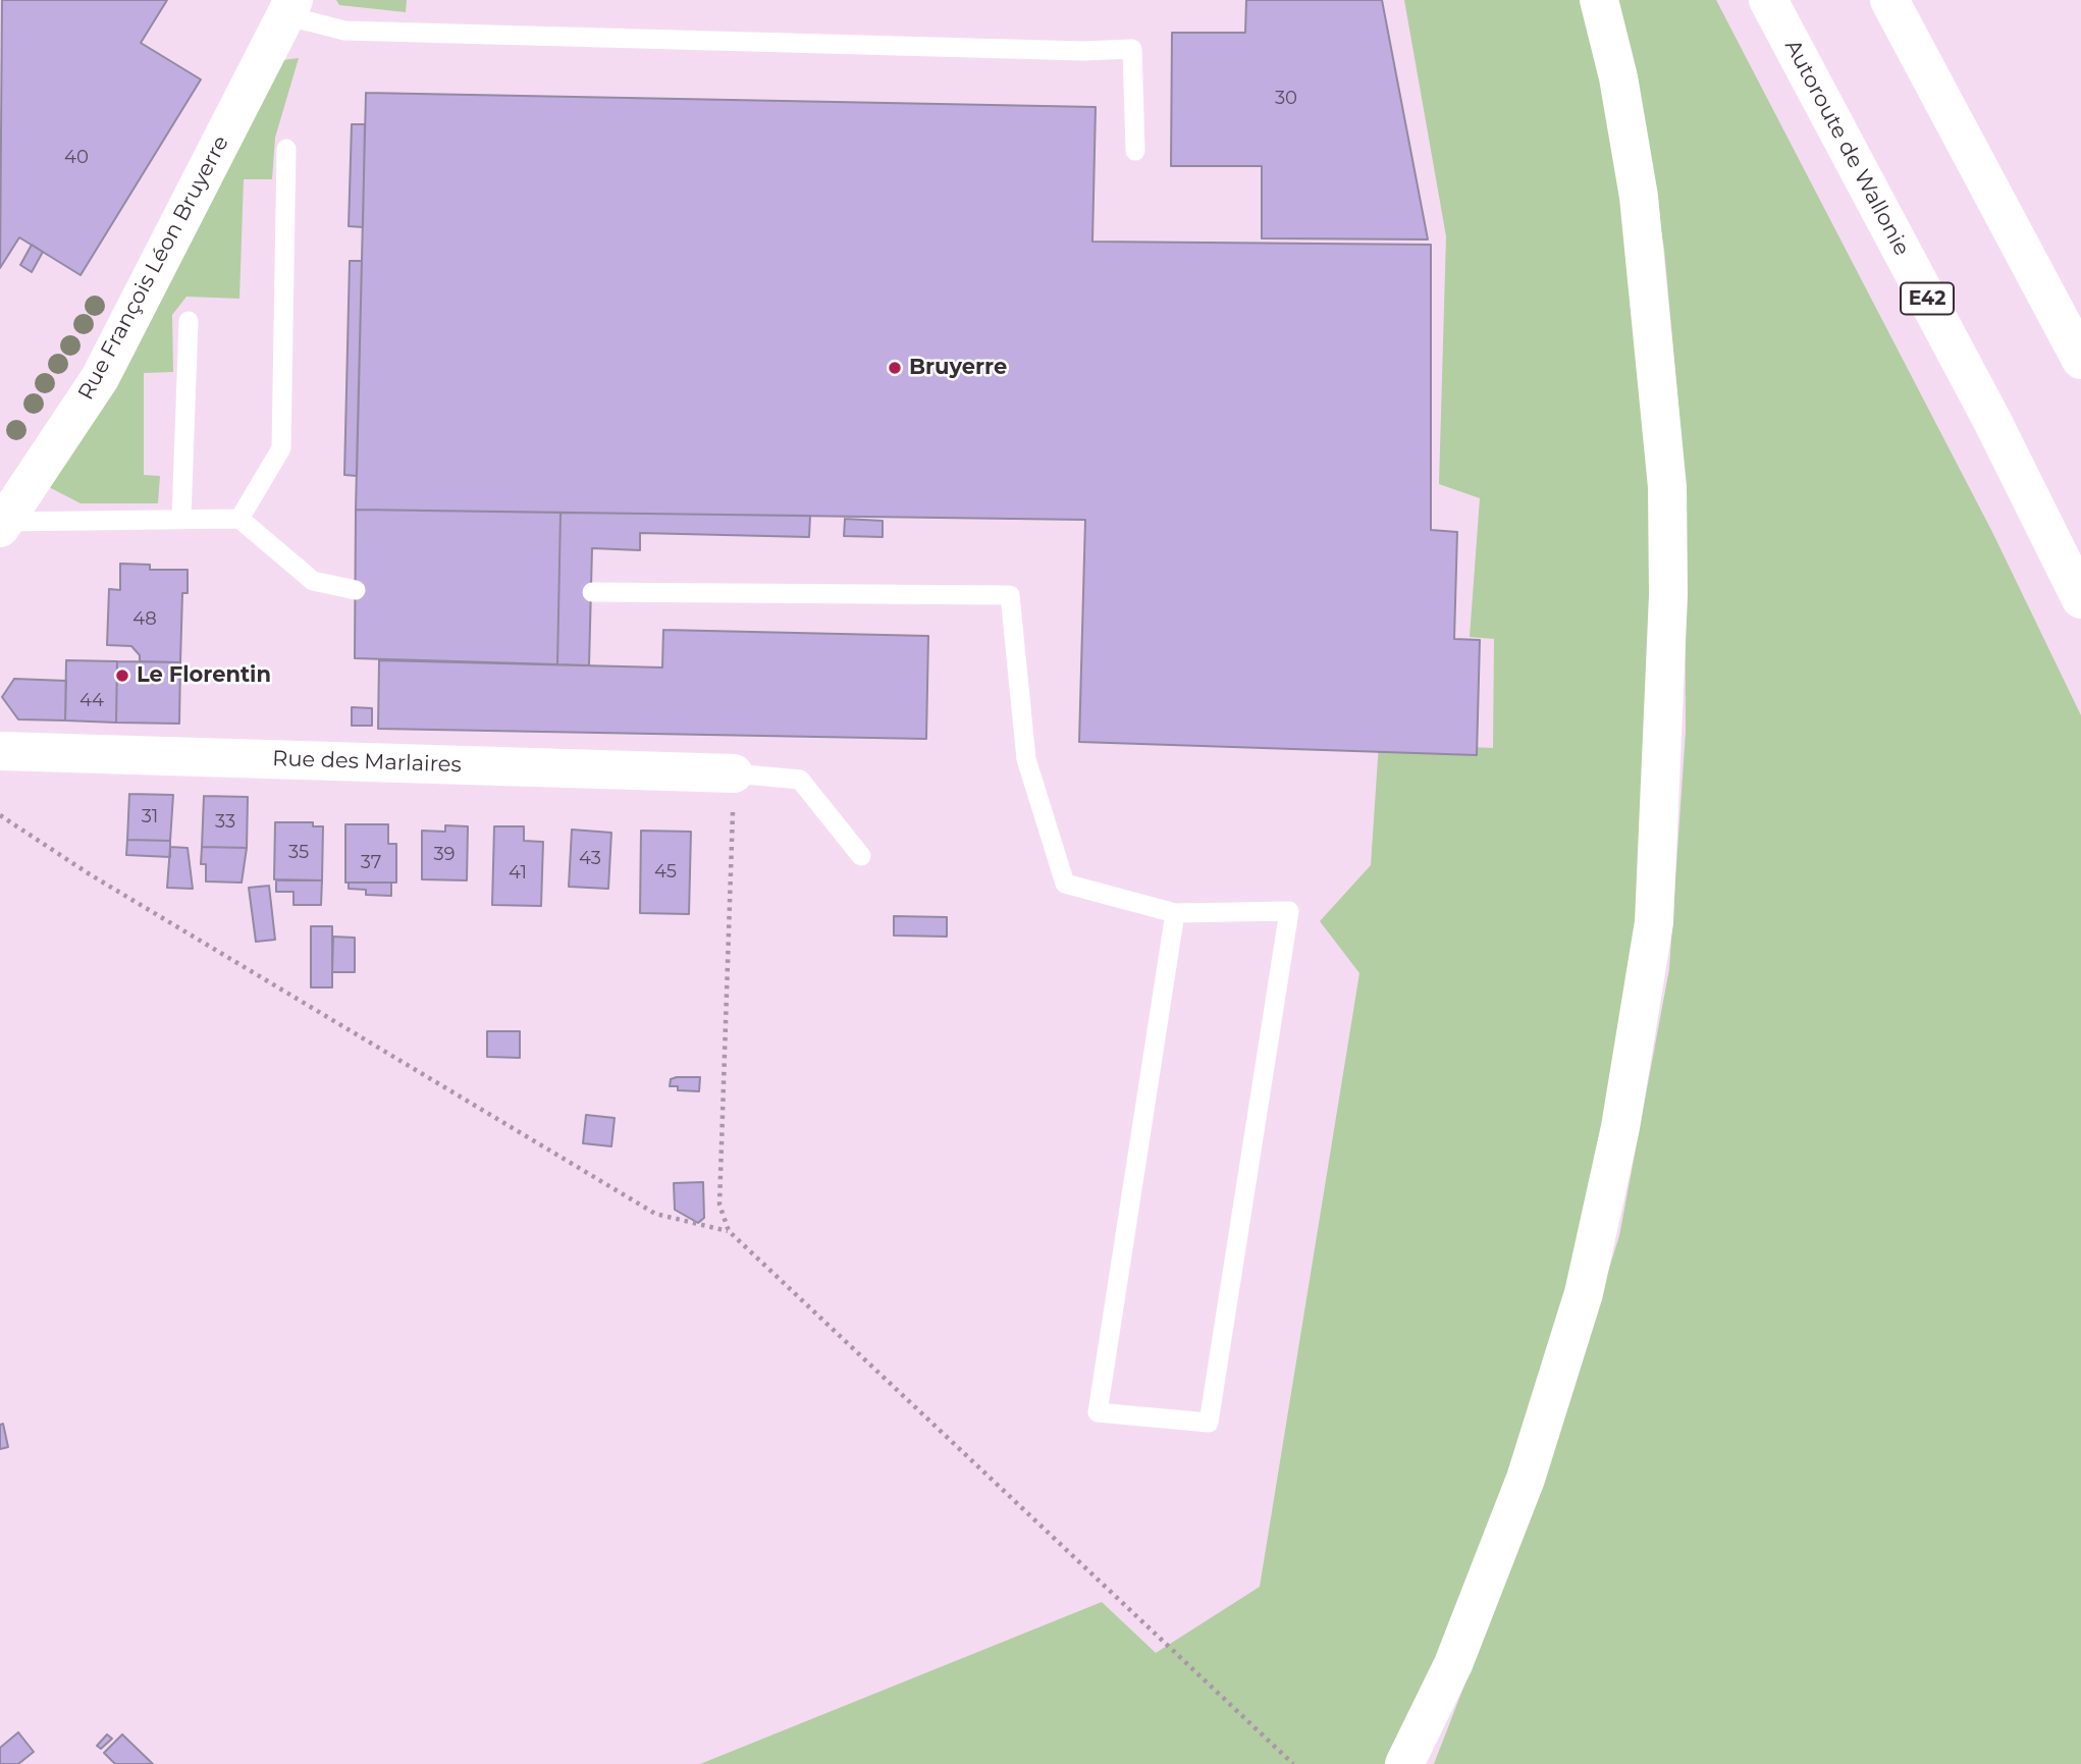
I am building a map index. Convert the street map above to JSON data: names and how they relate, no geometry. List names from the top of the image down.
{
  "streets": {
    "main road": [
      "Autoroute de Wallonie",
      "Rue François Léon Bruyerre",
      "E42",
      "Rue des Marlaires"
    ]
  },
  "places": ["Bruyerre", "Le Florentin"],
  "house_numbers": [
    "30",
    "40",
    "48",
    "44",
    "31",
    "33",
    "35",
    "39",
    "43",
    "37",
    "45",
    "41"
  ]
}
